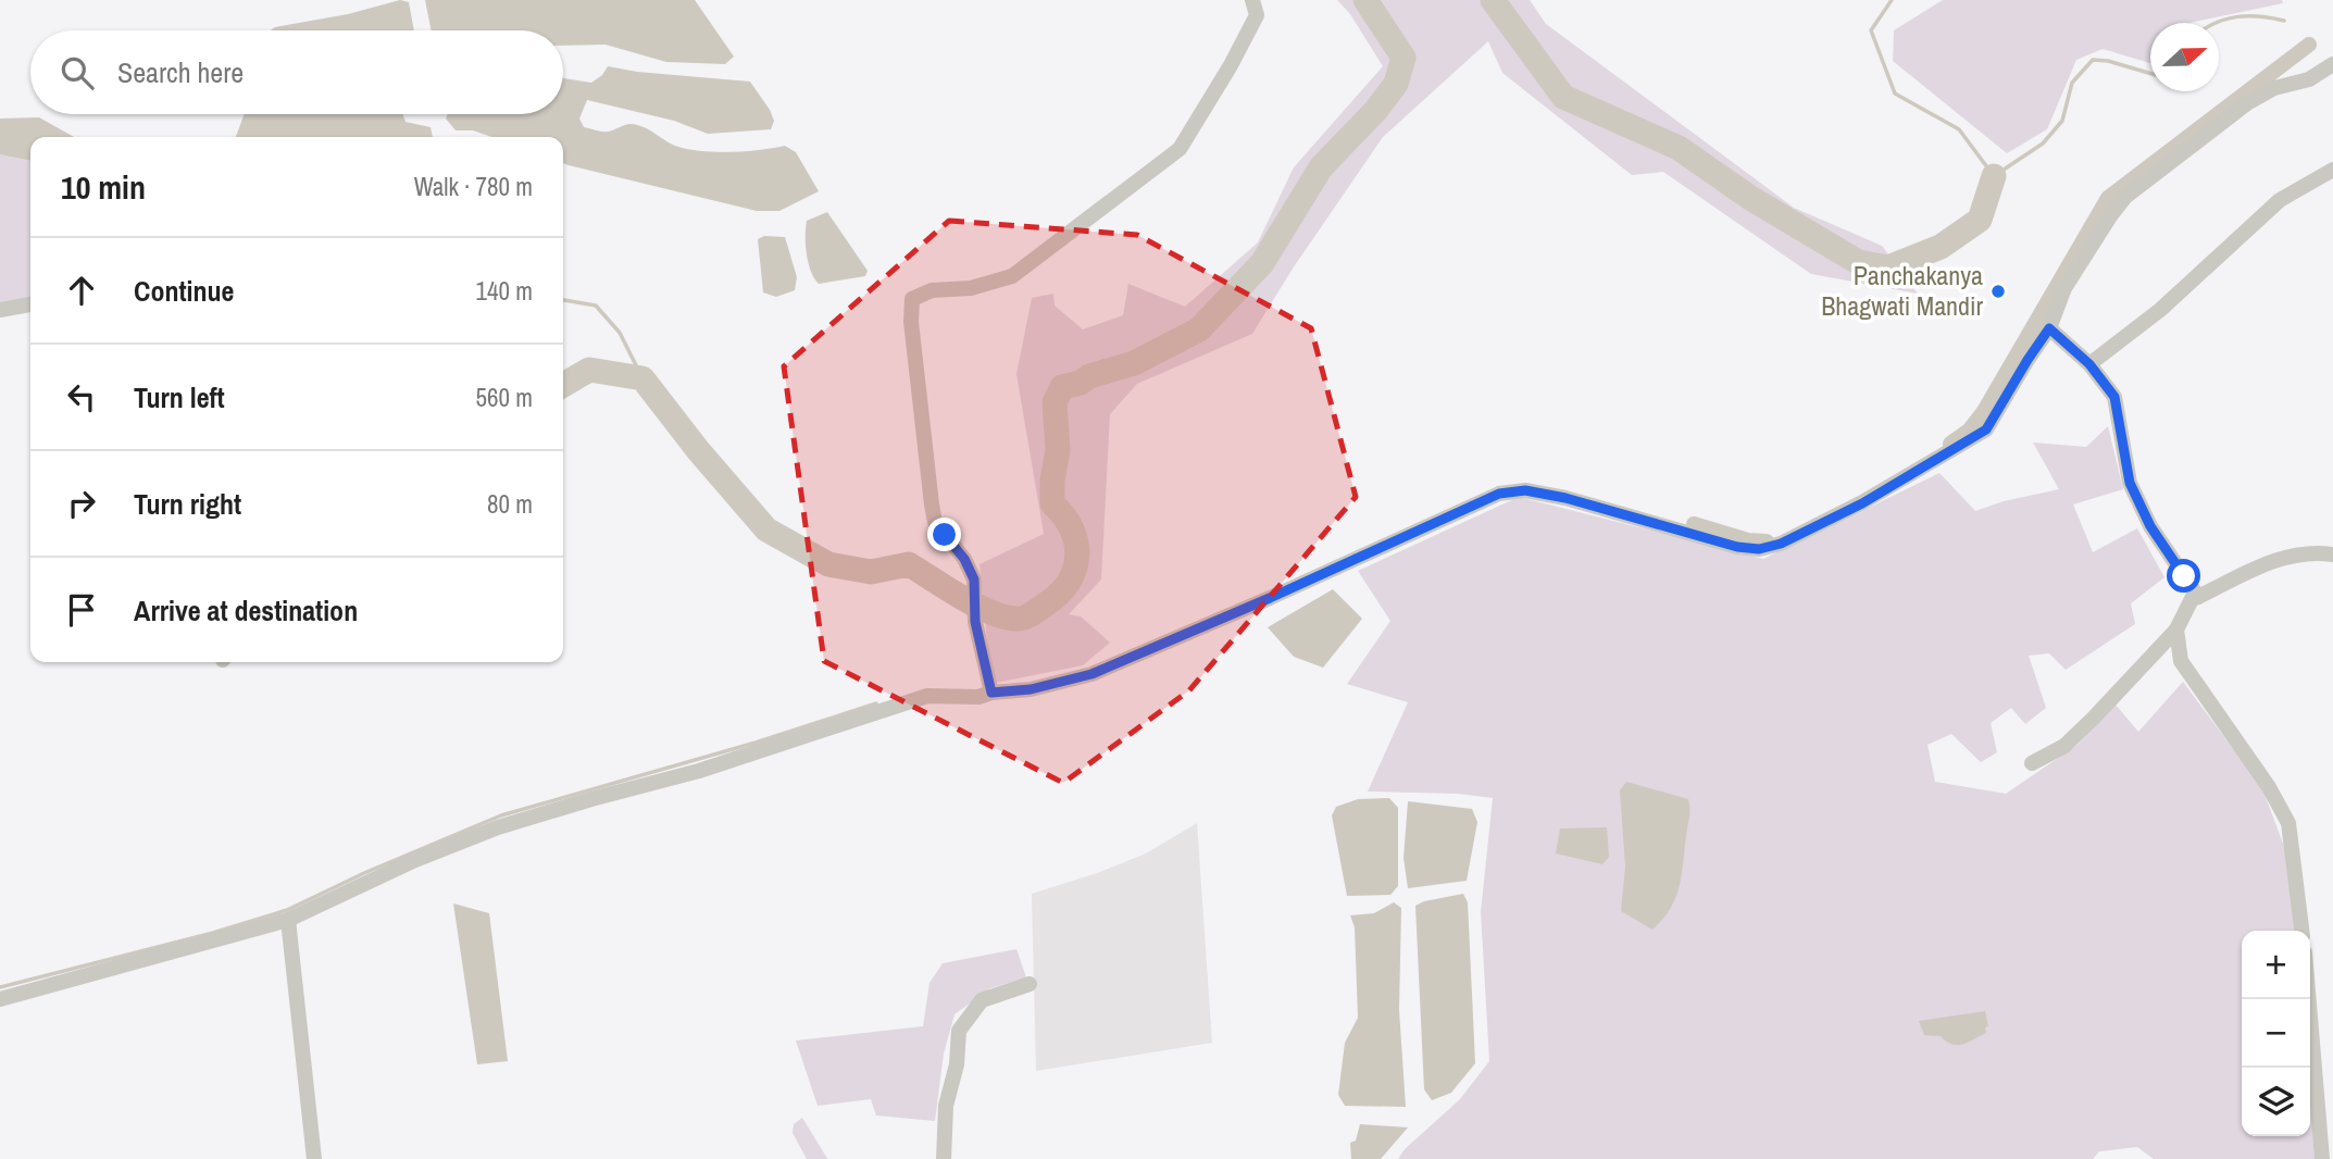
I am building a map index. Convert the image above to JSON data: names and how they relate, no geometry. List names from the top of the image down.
{
  "places": ["Panchakanya Bhagwati Mandir"],
  "north": "right",
  "page": {
    "search": "Search here",
    "heading": ["10 min", "Walk · 780 m"],
    "list": [
      ["Continue", "140 m"],
      ["Turn left", "560 m"],
      ["Turn right", "80 m"],
      "Arrive at destination"
    ],
    "map_buttons": ["+", "−"]
  }
}
